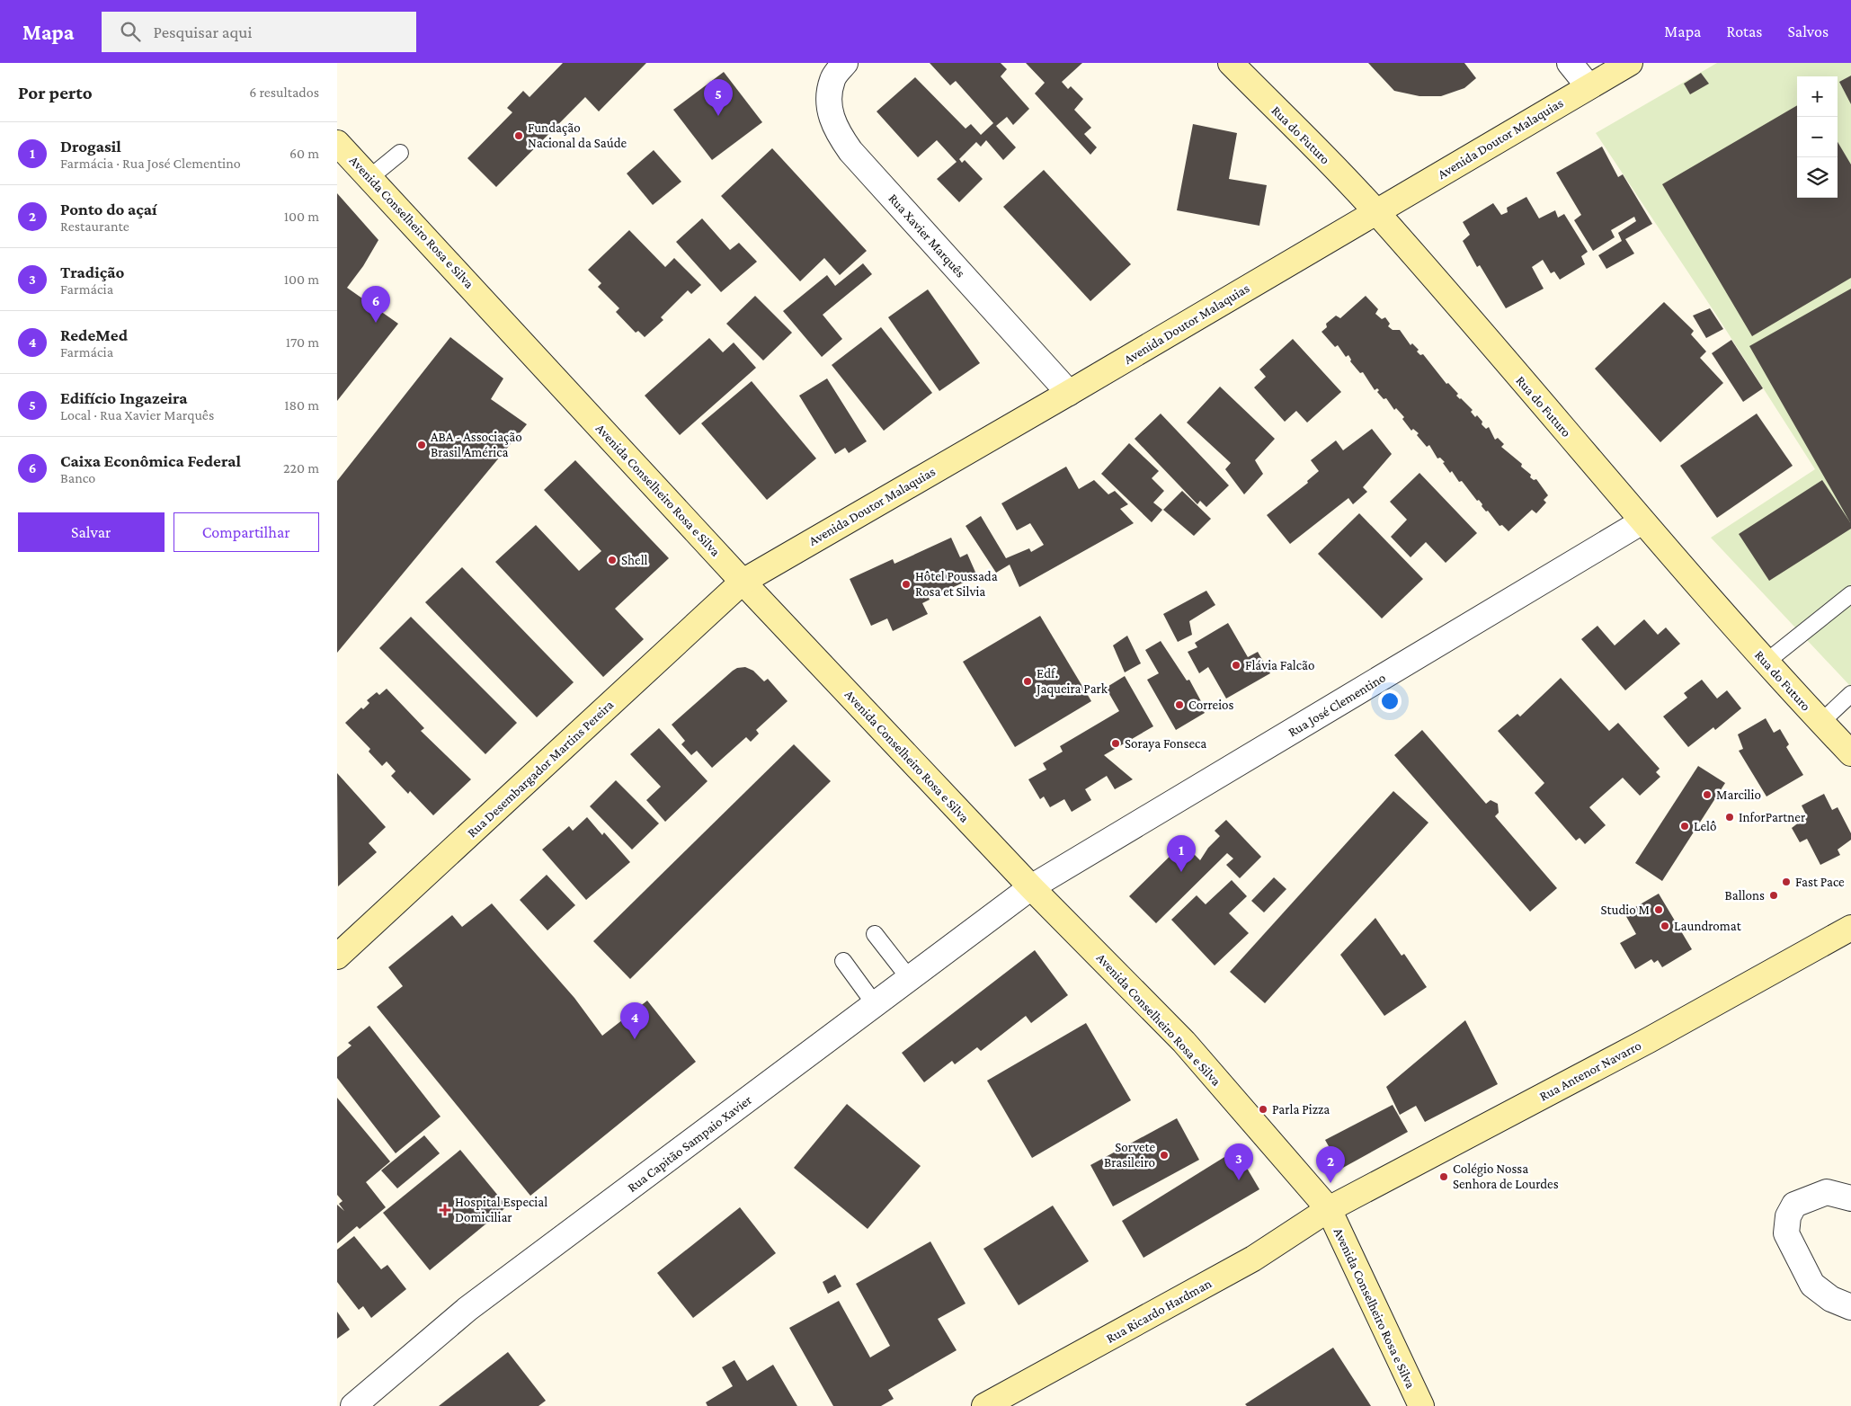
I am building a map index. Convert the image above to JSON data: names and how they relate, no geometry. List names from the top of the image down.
{
  "streets": {
    "street": [
      "Rua do Futuro",
      "Avenida Doutor Malaquias",
      "Avenida Conselheiro Rosa e Silva",
      "Rua Xavier Marquês",
      "Rua José Clementino",
      "Rua Desembargador Martins Pereira",
      "Rua Antenor Navarro",
      "Rua Capitão Sampaio Xavier",
      "Rua Ricardo Hardman"
    ]
  },
  "crossings": [
    ["Rua do Futuro", "Avenida Doutor Malaquias"],
    ["Rua do Futuro", "Rua José Clementino"],
    ["Avenida Doutor Malaquias", "Avenida Conselheiro Rosa e Silva"],
    ["Avenida Doutor Malaquias", "Rua Xavier Marquês"],
    ["Avenida Doutor Malaquias", "Rua Desembargador Martins Pereira"],
    ["Avenida Conselheiro Rosa e Silva", "Rua José Clementino"],
    ["Avenida Conselheiro Rosa e Silva", "Rua Desembargador Martins Pereira"],
    ["Avenida Conselheiro Rosa e Silva", "Rua Antenor Navarro"],
    ["Avenida Conselheiro Rosa e Silva", "Rua Capitão Sampaio Xavier"],
    ["Avenida Conselheiro Rosa e Silva", "Rua Ricardo Hardman"],
    ["Rua José Clementino", "Rua Capitão Sampaio Xavier"],
    ["Rua Antenor Navarro", "Rua Ricardo Hardman"]
  ],
  "places": {
    "other": [
      "Fundação Nacional da Saúde",
      "ABA - Associação Brasil América",
      "Shell",
      "Hôtel Poussada Rosa et Silvia",
      "Flávia Falcão",
      "Edf. Jaqueira Park",
      "Correios",
      "Soraya Fonseca",
      "Marcilio",
      "InforPartner",
      "Lelô",
      "Fast Pace",
      "Ballons",
      "Studio M",
      "Laundromat",
      "Parla Pizza",
      "Sorvete Brasileiro",
      "Colégio Nossa Senhora de Lourdes"
    ],
    "health": ["Hospital Especial Domiciliar"]
  },
  "page": {
    "header": "Mapa",
    "search": "Pesquisar aqui",
    "nav": ["Mapa", "Rotas", "Salvos"],
    "heading": ["Por perto", "6 resultados"],
    "map_buttons": ["+", "−"],
    "pins": [
      "5",
      "6",
      "1",
      "4",
      "3",
      "2"
    ],
    "list": [
      {
        "mark": "1",
        "name": "Drogasil",
        "note": "Farmácia · Rua José Clementino",
        "value": "60 m"
      },
      {
        "mark": "2",
        "name": "Ponto do açaí",
        "note": "Restaurante",
        "value": "100 m"
      },
      {
        "mark": "3",
        "name": "Tradição",
        "note": "Farmácia",
        "value": "100 m"
      },
      {
        "mark": "4",
        "name": "RedeMed",
        "note": "Farmácia",
        "value": "170 m"
      },
      {
        "mark": "5",
        "name": "Edifício Ingazeira",
        "note": "Local · Rua Xavier Marquês",
        "value": "180 m"
      },
      {
        "mark": "6",
        "name": "Caixa Econômica Federal",
        "note": "Banco",
        "value": "220 m"
      }
    ],
    "buttons": ["Salvar", "Compartilhar"]
  }
}
